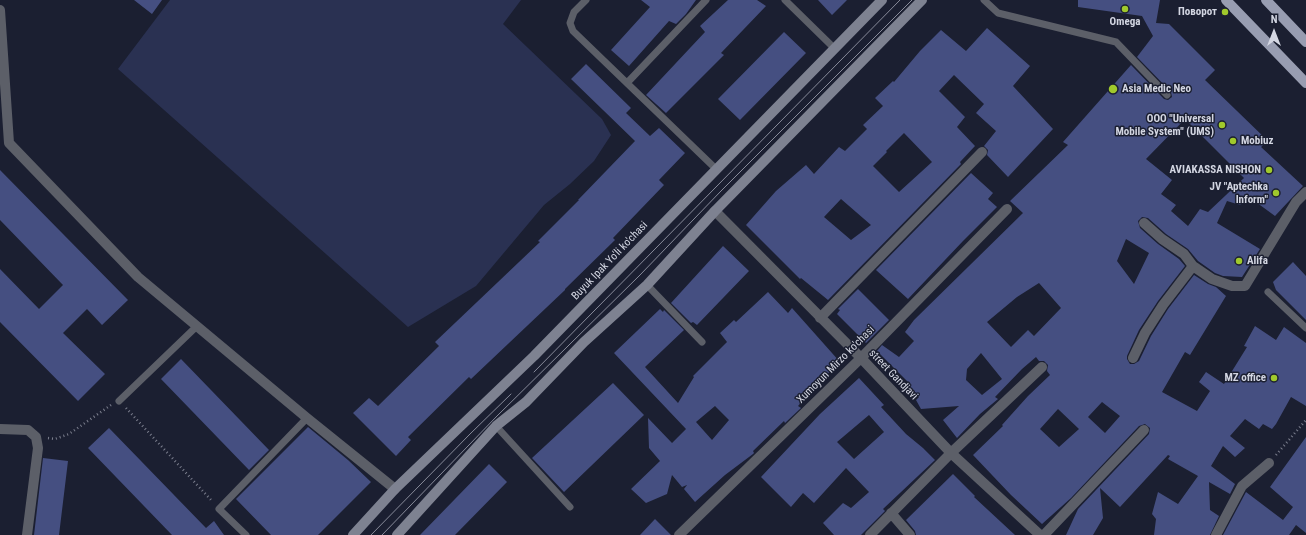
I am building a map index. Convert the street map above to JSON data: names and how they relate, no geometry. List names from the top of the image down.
{
  "streets": {
    "main road": ["Buyuk Ipak Yo'li ko'chasi"],
    "street": ["Xumoyun Mirzo ko'chasi", "street Gandjavi"]
  },
  "crossings": [
    ["Xumoyun Mirzo ko'chasi", "street Gandjavi"]
  ],
  "places": [
    "Omega",
    "Поворот",
    "Asia Medic Neo",
    "ООО \"Universal Mobile System\" (UMS)",
    "Mobiuz",
    "AVIAKASSA NISHON",
    "JV \"Aptechka Inform\"",
    "Alifa",
    "MZ office"
  ],
  "north": "top"
}
